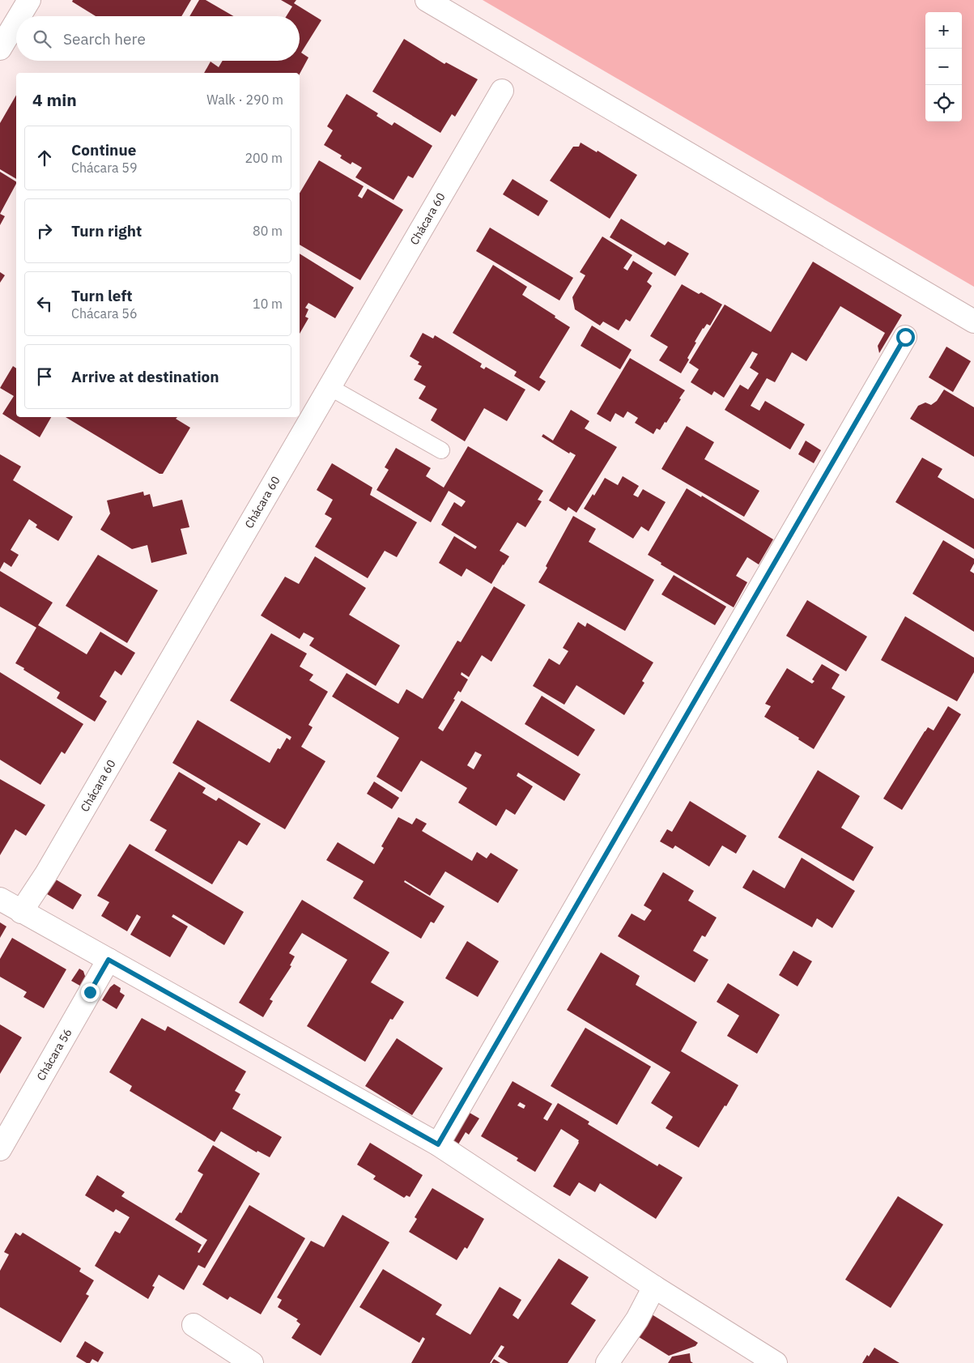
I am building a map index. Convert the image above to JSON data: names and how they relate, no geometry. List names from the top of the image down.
{
  "streets": {
    "street": ["Chácara 60", "Chácara 56"]
  },
  "page": {
    "map_buttons": ["+", "−"],
    "search": "Search here",
    "heading": ["4 min", "Walk · 290 m"],
    "list": [
      ["Continue", "Chácara 59", "200 m"],
      ["Turn right", "80 m"],
      ["Turn left", "Chácara 56", "10 m"],
      "Arrive at destination"
    ]
  }
}
